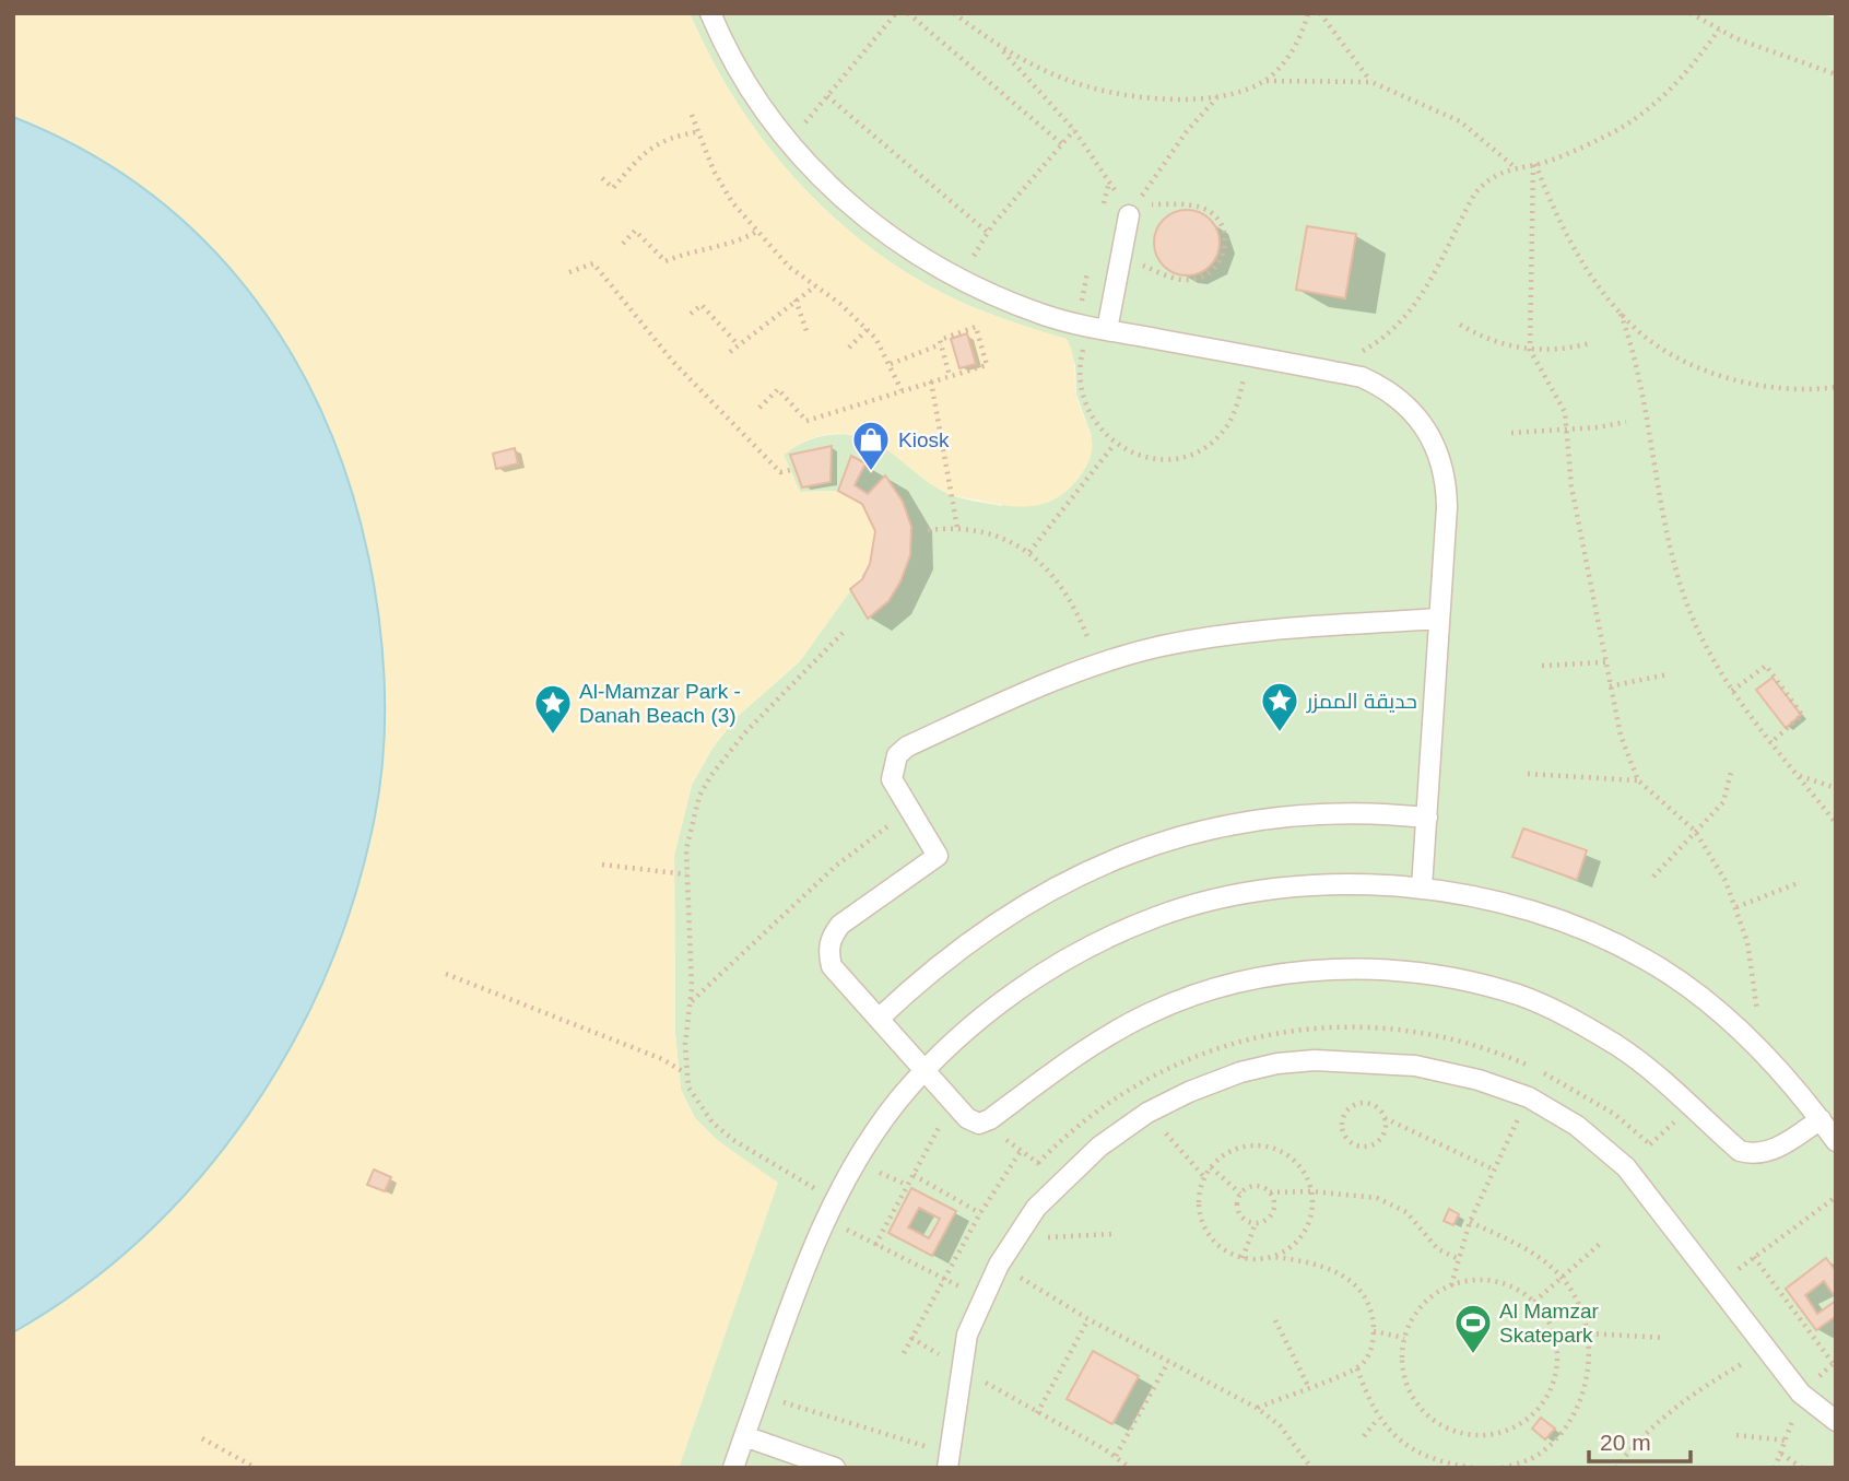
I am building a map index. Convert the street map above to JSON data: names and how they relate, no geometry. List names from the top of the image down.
{
  "places": {
    "shop": ["Kiosk"],
    "place": ["حديقة الممزر", "Al-Mamzar Park - Danah Beach (3)"],
    "sports": ["Al Mamzar Skatepark"]
  },
  "scale_bar": "20 m"
}
